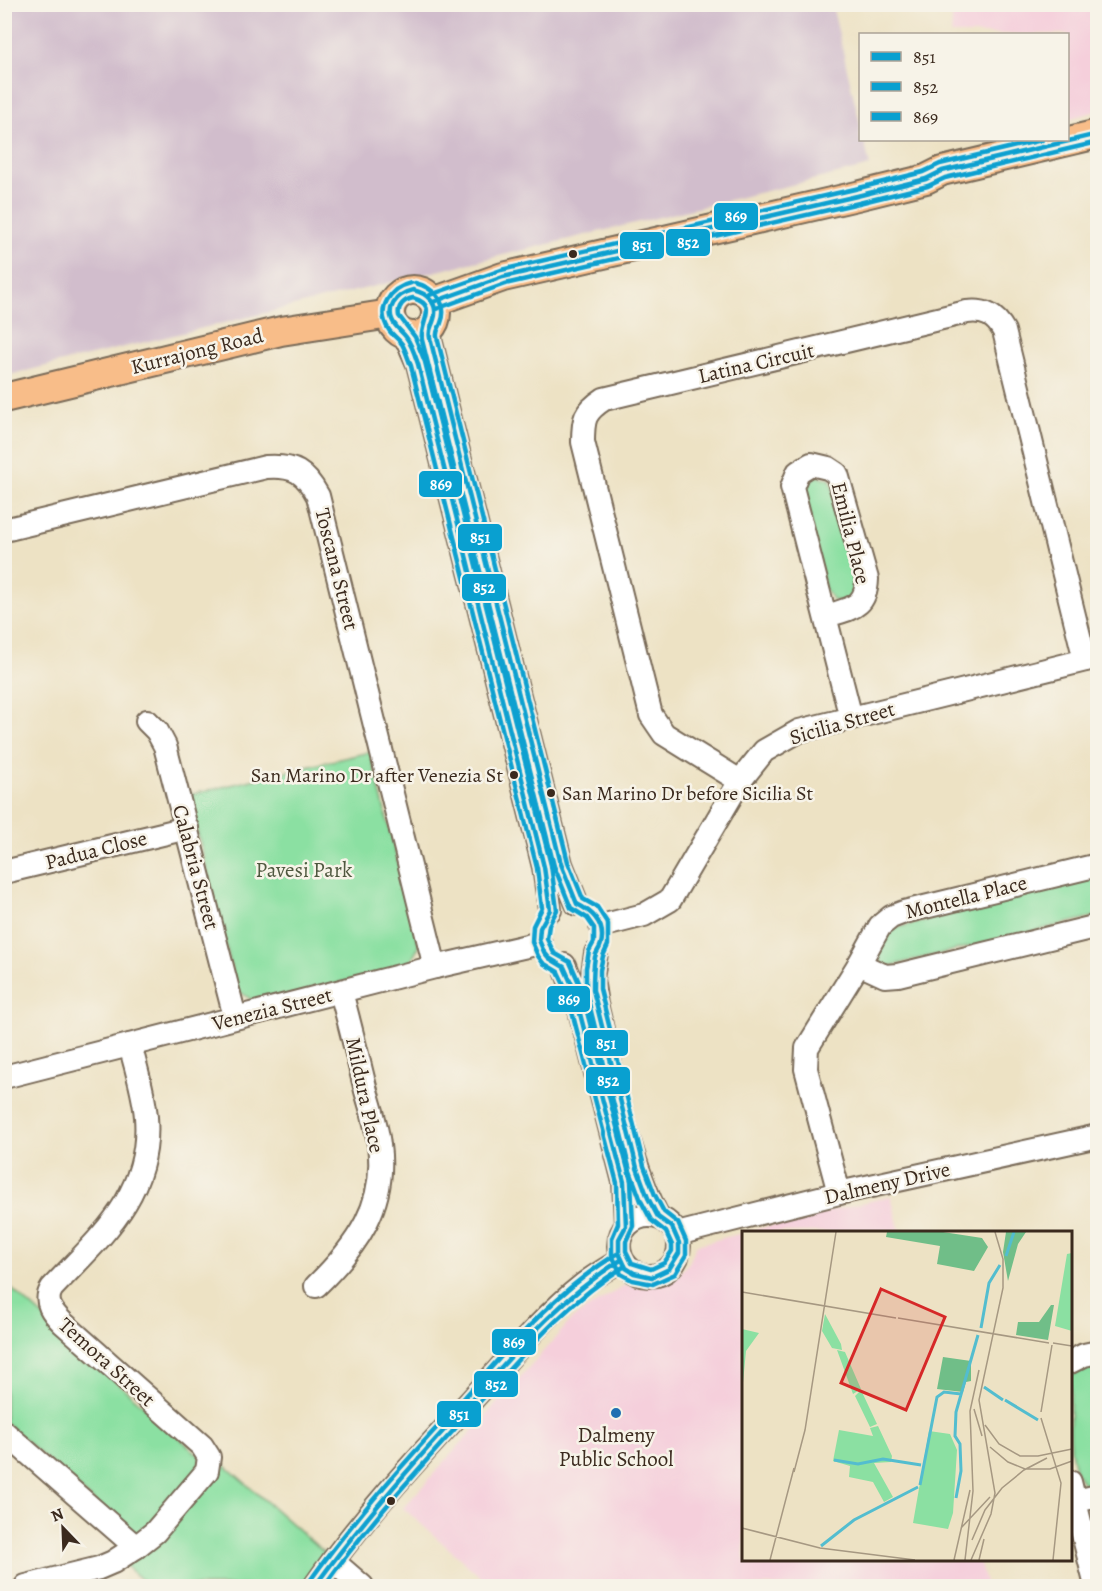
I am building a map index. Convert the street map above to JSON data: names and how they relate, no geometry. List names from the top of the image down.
{
  "streets": {
    "main road": ["Kurrajong Road"],
    "street": [
      "Latina Circuit",
      "Emilia Place",
      "Toscana Street",
      "Sicilia Street",
      "Padua Close",
      "Calabria Street",
      "Montella Place",
      "Venezia Street",
      "Mildura Place",
      "Dalmeny Drive",
      "Temora Street"
    ]
  },
  "crossings": [
    ["Latina Circuit", "Sicilia Street"],
    ["Emilia Place", "Sicilia Street"],
    ["Toscana Street", "Venezia Street"],
    ["Sicilia Street", "Venezia Street"],
    ["Padua Close", "Calabria Street"],
    ["Calabria Street", "Venezia Street"],
    ["Montella Place", "Dalmeny Drive"],
    ["Venezia Street", "Mildura Place"],
    ["Venezia Street", "Temora Street"]
  ],
  "parks": ["Pavesi Park"],
  "places": ["San Marino Dr after Venezia St", "San Marino Dr before Sicilia St", "Dalmeny Public School"],
  "lines": ["transit line 851", "transit line 869", "transit line 852"],
  "legend": ["851", "852", "869"],
  "north": "top left"
}
